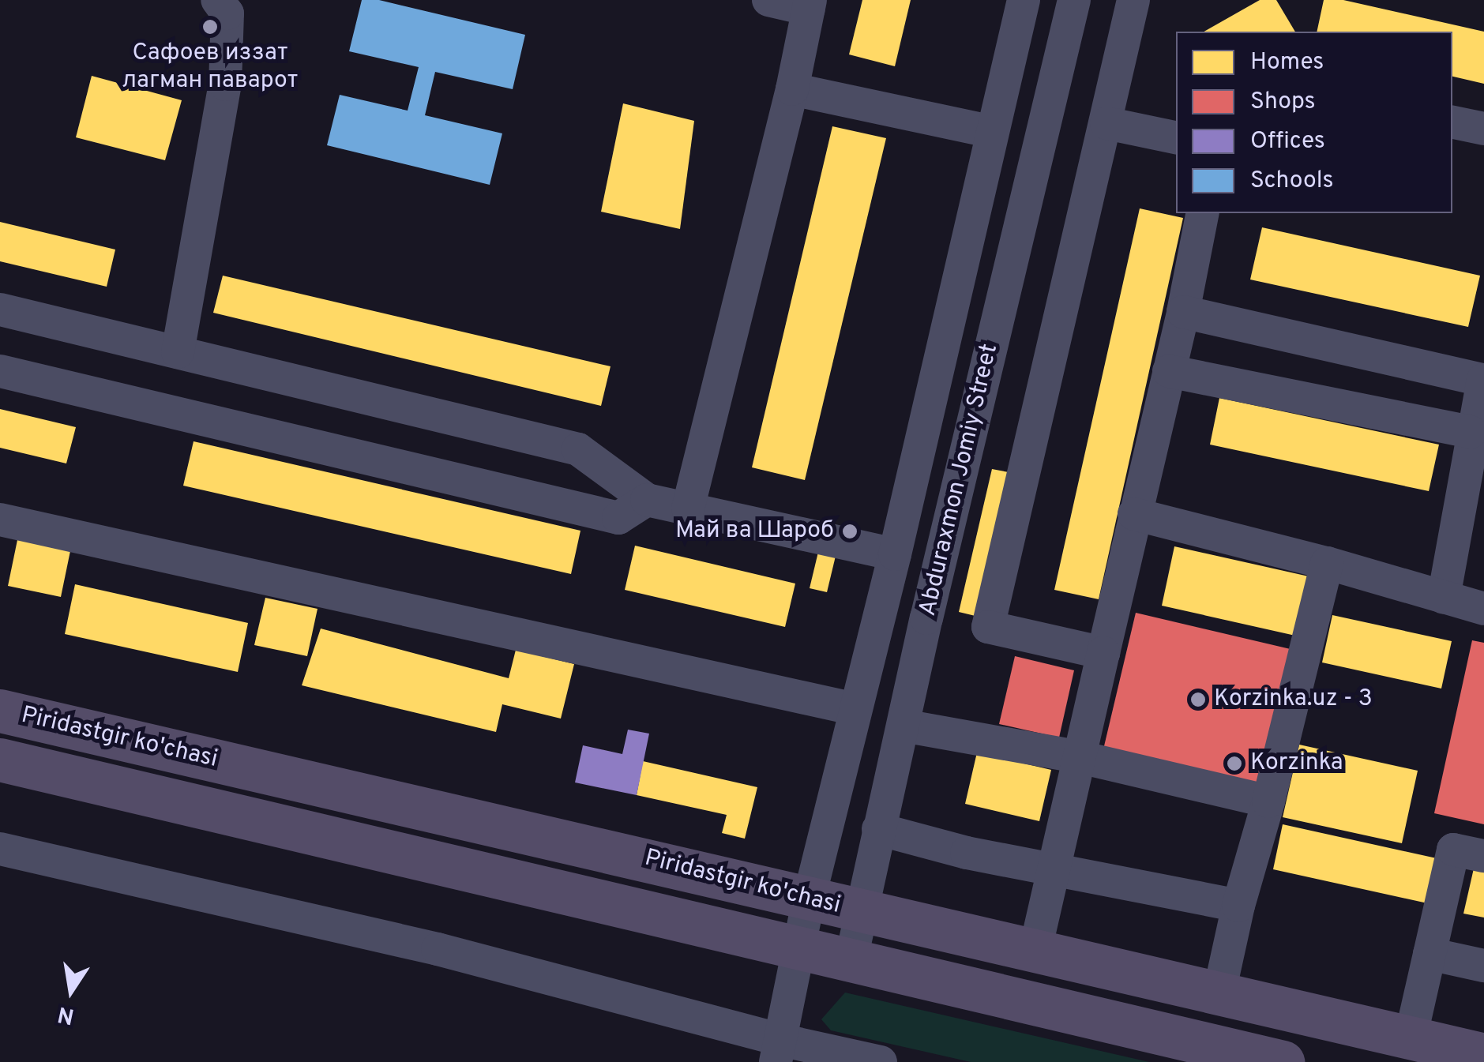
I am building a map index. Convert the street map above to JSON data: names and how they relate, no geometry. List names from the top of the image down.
{
  "streets": {
    "main road": ["Piridastgir ko'chasi"],
    "street": ["Abduraxmon Jomiy Street"]
  },
  "crossings": [
    ["Abduraxmon Jomiy Street", "Piridastgir ko'chasi"]
  ],
  "places": [
    "Сафоев иззат лагман паварот",
    "Май ва Шароб",
    "Korzinka.uz - 3",
    "Korzinka"
  ],
  "legend": [
    "Homes",
    "Shops",
    "Offices",
    "Schools"
  ],
  "north": "bottom"
}
